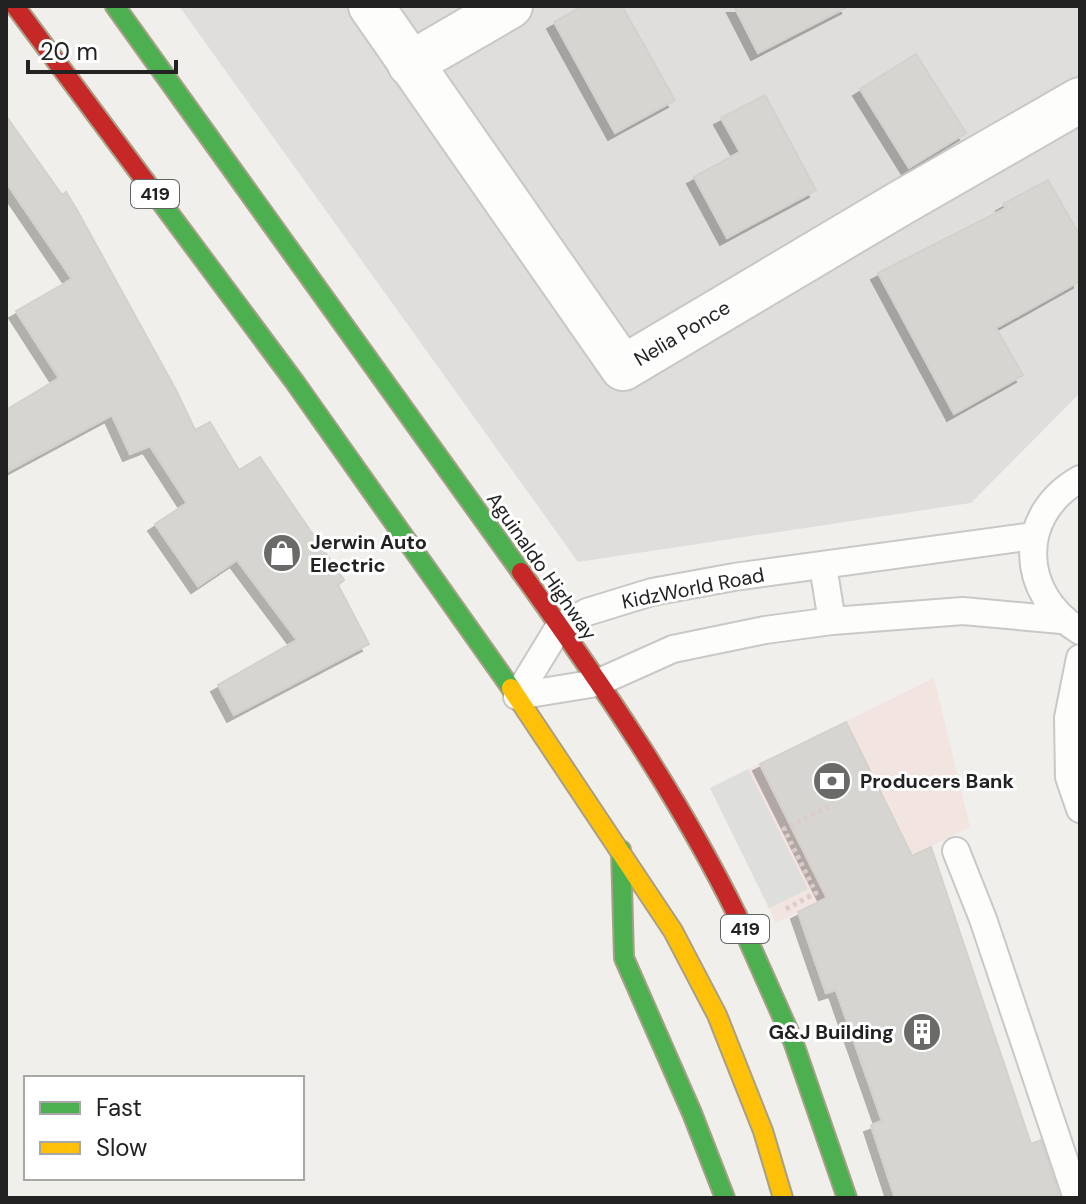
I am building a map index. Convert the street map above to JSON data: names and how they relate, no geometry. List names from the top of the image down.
{
  "streets": {
    "main road": ["419", "Aguinaldo Highway"],
    "street": ["Nelia Ponce"],
    "lane": ["KidzWorld Road"]
  },
  "crossings": [
    ["Aguinaldo Highway", "KidzWorld Road"]
  ],
  "places": {
    "shop": ["Jerwin Auto Electric"],
    "bank": ["Producers Bank"],
    "building": ["G&J Building"]
  },
  "legend": ["Fast", "Slow"],
  "scale_bar": "20 m"
}
